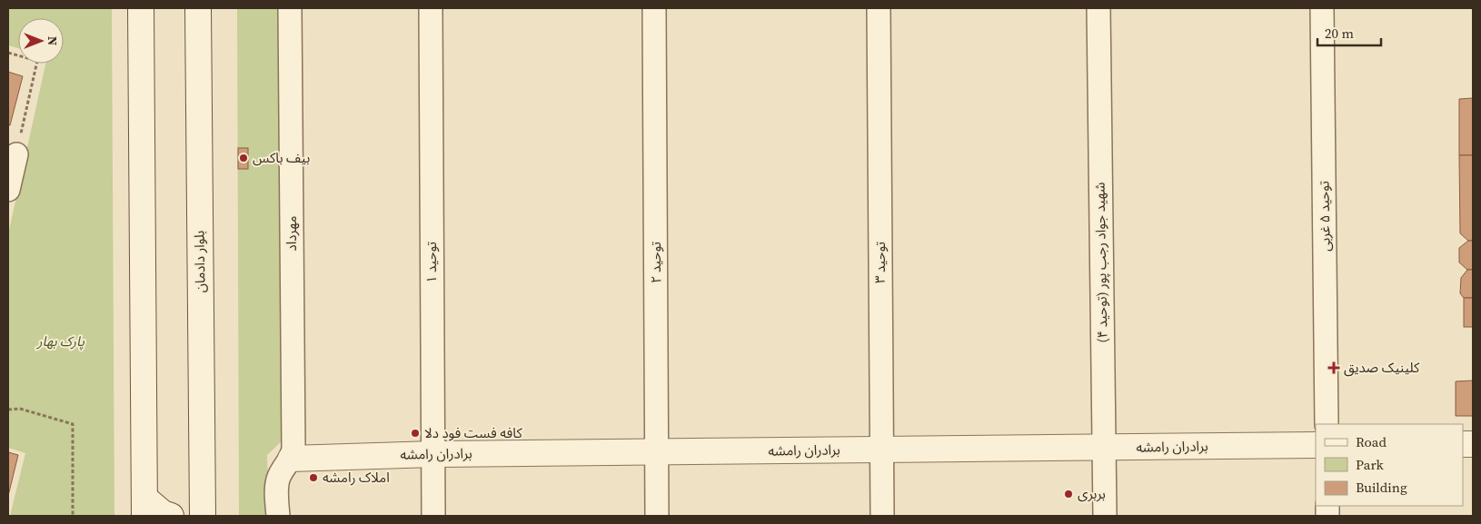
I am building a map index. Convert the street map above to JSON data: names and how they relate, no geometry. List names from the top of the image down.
{
  "streets": {
    "main road": ["بلوار دادمان", "برادران رامشه"],
    "street": [
      "توحید ۵ غربی",
      "مهرداد",
      "توحید ۱",
      "توحید ۲",
      "توحید ۳",
      "شهید جواد رجب پور (توحید ۴)"
    ]
  },
  "crossings": [
    ["مهرداد", "برادران رامشه"],
    ["توحید ۱", "برادران رامشه"],
    ["توحید ۲", "برادران رامشه"],
    ["توحید ۳", "برادران رامشه"],
    ["شهید جواد رجب پور (توحید ۴)", "برادران رامشه"]
  ],
  "parks": ["پارک بهار"],
  "places": {
    "other": [
      "بیف باکس",
      "کافه فست فود دلا",
      "املاک رامشه",
      "بربری"
    ],
    "health": ["کلینیک صدیق"]
  },
  "legend": ["Road", "Park", "Building"],
  "scale_bar": "20 m",
  "north": "right"
}
